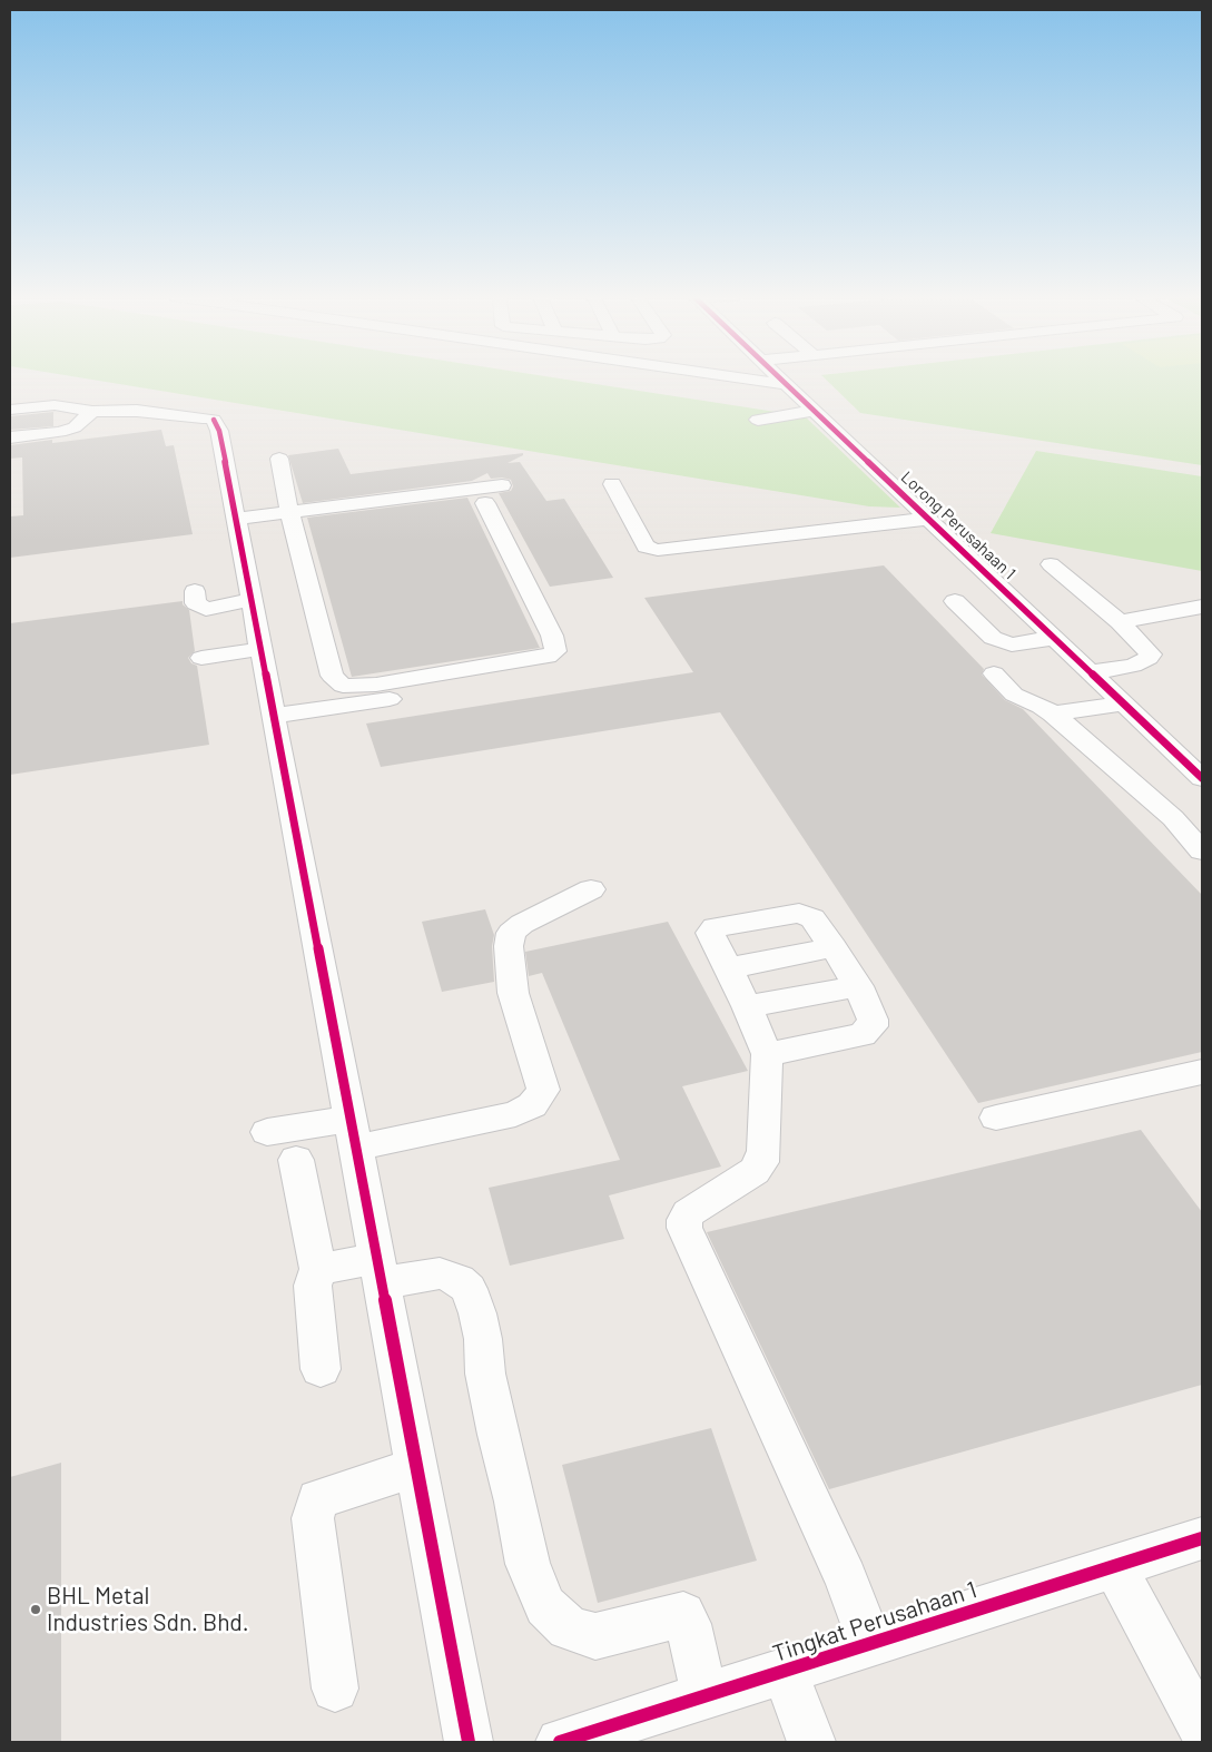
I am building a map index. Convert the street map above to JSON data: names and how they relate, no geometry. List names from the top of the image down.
{
  "streets": {
    "street": ["Lorong Perusahaan 1", "Tingkat Perusahaan 1"]
  },
  "places": ["BHL Metal Industries Sdn. Bhd."]
}
